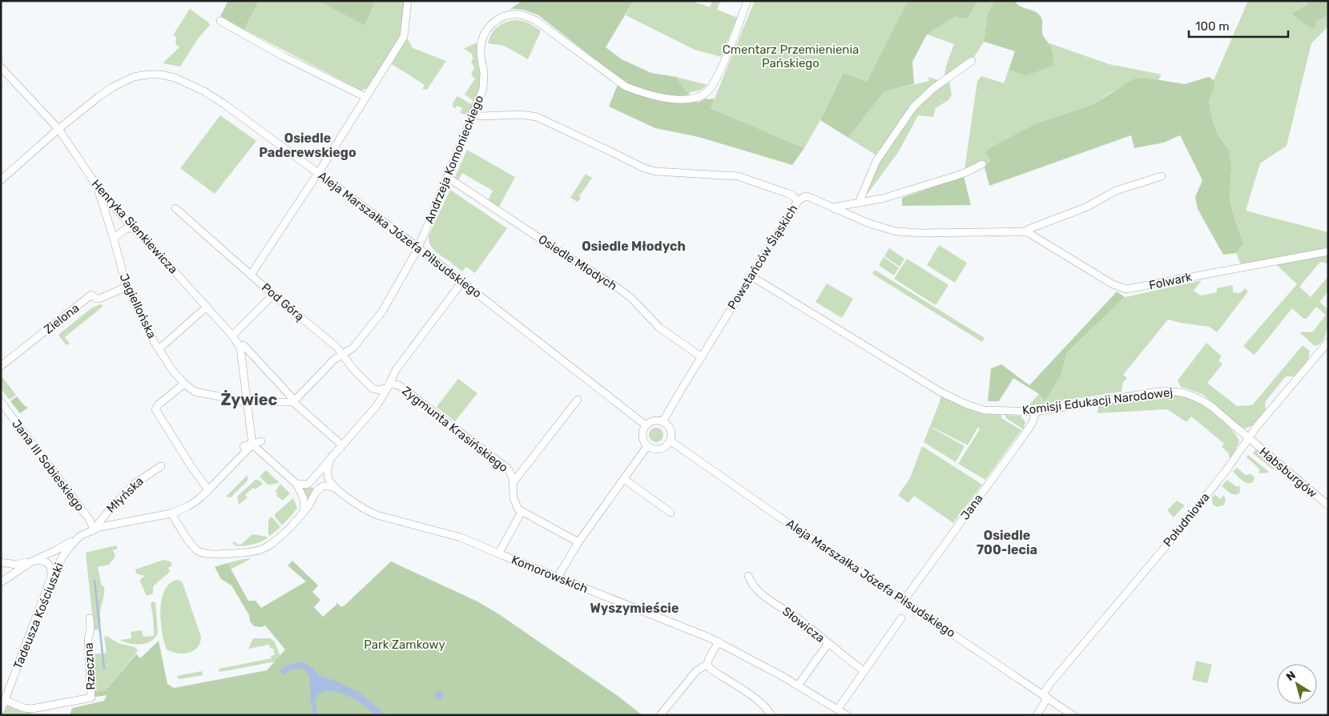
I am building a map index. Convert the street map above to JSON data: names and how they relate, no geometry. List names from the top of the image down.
{
  "streets": {
    "street": [
      "Andrzeja Komonieckiego",
      "Henryka Sienkiewicza",
      "Aleja Marszałka Józefa Piłsudskiego",
      "Powstańców Śląskich",
      "Osiedle Młodych",
      "Folwark",
      "Pod Górą",
      "Jagiellońska",
      "Zielona",
      "Komisji Edukacji Narodowej",
      "Zygmunta Krasińskiego",
      "Jana III Sobieskiego",
      "Habsburgów",
      "Młyńska",
      "Jana",
      "Południowa",
      "Komorowskich",
      "Tadeusza Kościuszki",
      "Słowicza",
      "Rzeczna"
    ]
  },
  "crossings": [
    ["Andrzeja Komonieckiego", "Henryka Sienkiewicza"],
    ["Andrzeja Komonieckiego", "Aleja Marszałka Józefa Piłsudskiego"],
    ["Andrzeja Komonieckiego", "Powstańców Śląskich"],
    ["Andrzeja Komonieckiego", "Osiedle Młodych"],
    ["Andrzeja Komonieckiego", "Pod Górą"],
    ["Henryka Sienkiewicza", "Aleja Marszałka Józefa Piłsudskiego"],
    ["Henryka Sienkiewicza", "Jagiellońska"],
    ["Aleja Marszałka Józefa Piłsudskiego", "Powstańców Śląskich"],
    ["Aleja Marszałka Józefa Piłsudskiego", "Jana"],
    ["Aleja Marszałka Józefa Piłsudskiego", "Południowa"],
    ["Powstańców Śląskich", "Osiedle Młodych"],
    ["Powstańców Śląskich", "Komisji Edukacji Narodowej"],
    ["Pod Górą", "Zygmunta Krasińskiego"],
    ["Jagiellońska", "Zielona"],
    ["Komisji Edukacji Narodowej", "Habsburgów"],
    ["Komisji Edukacji Narodowej", "Jana"],
    ["Komisji Edukacji Narodowej", "Południowa"],
    ["Jana III Sobieskiego", "Młyńska"],
    ["Jana III Sobieskiego", "Tadeusza Kościuszki"],
    ["Habsburgów", "Południowa"],
    ["Młyńska", "Tadeusza Kościuszki"],
    ["Tadeusza Kościuszki", "Rzeczna"]
  ],
  "districts": [
    "Osiedle Paderewskiego",
    "Osiedle Młodych",
    "Żywiec",
    "Osiedle 700-lecia",
    "Wyszymieście"
  ],
  "parks": ["Cmentarz Przemienienia Pańskiego", "Park Zamkowy"],
  "scale_bar": "100 m",
  "north": "top left"
}
